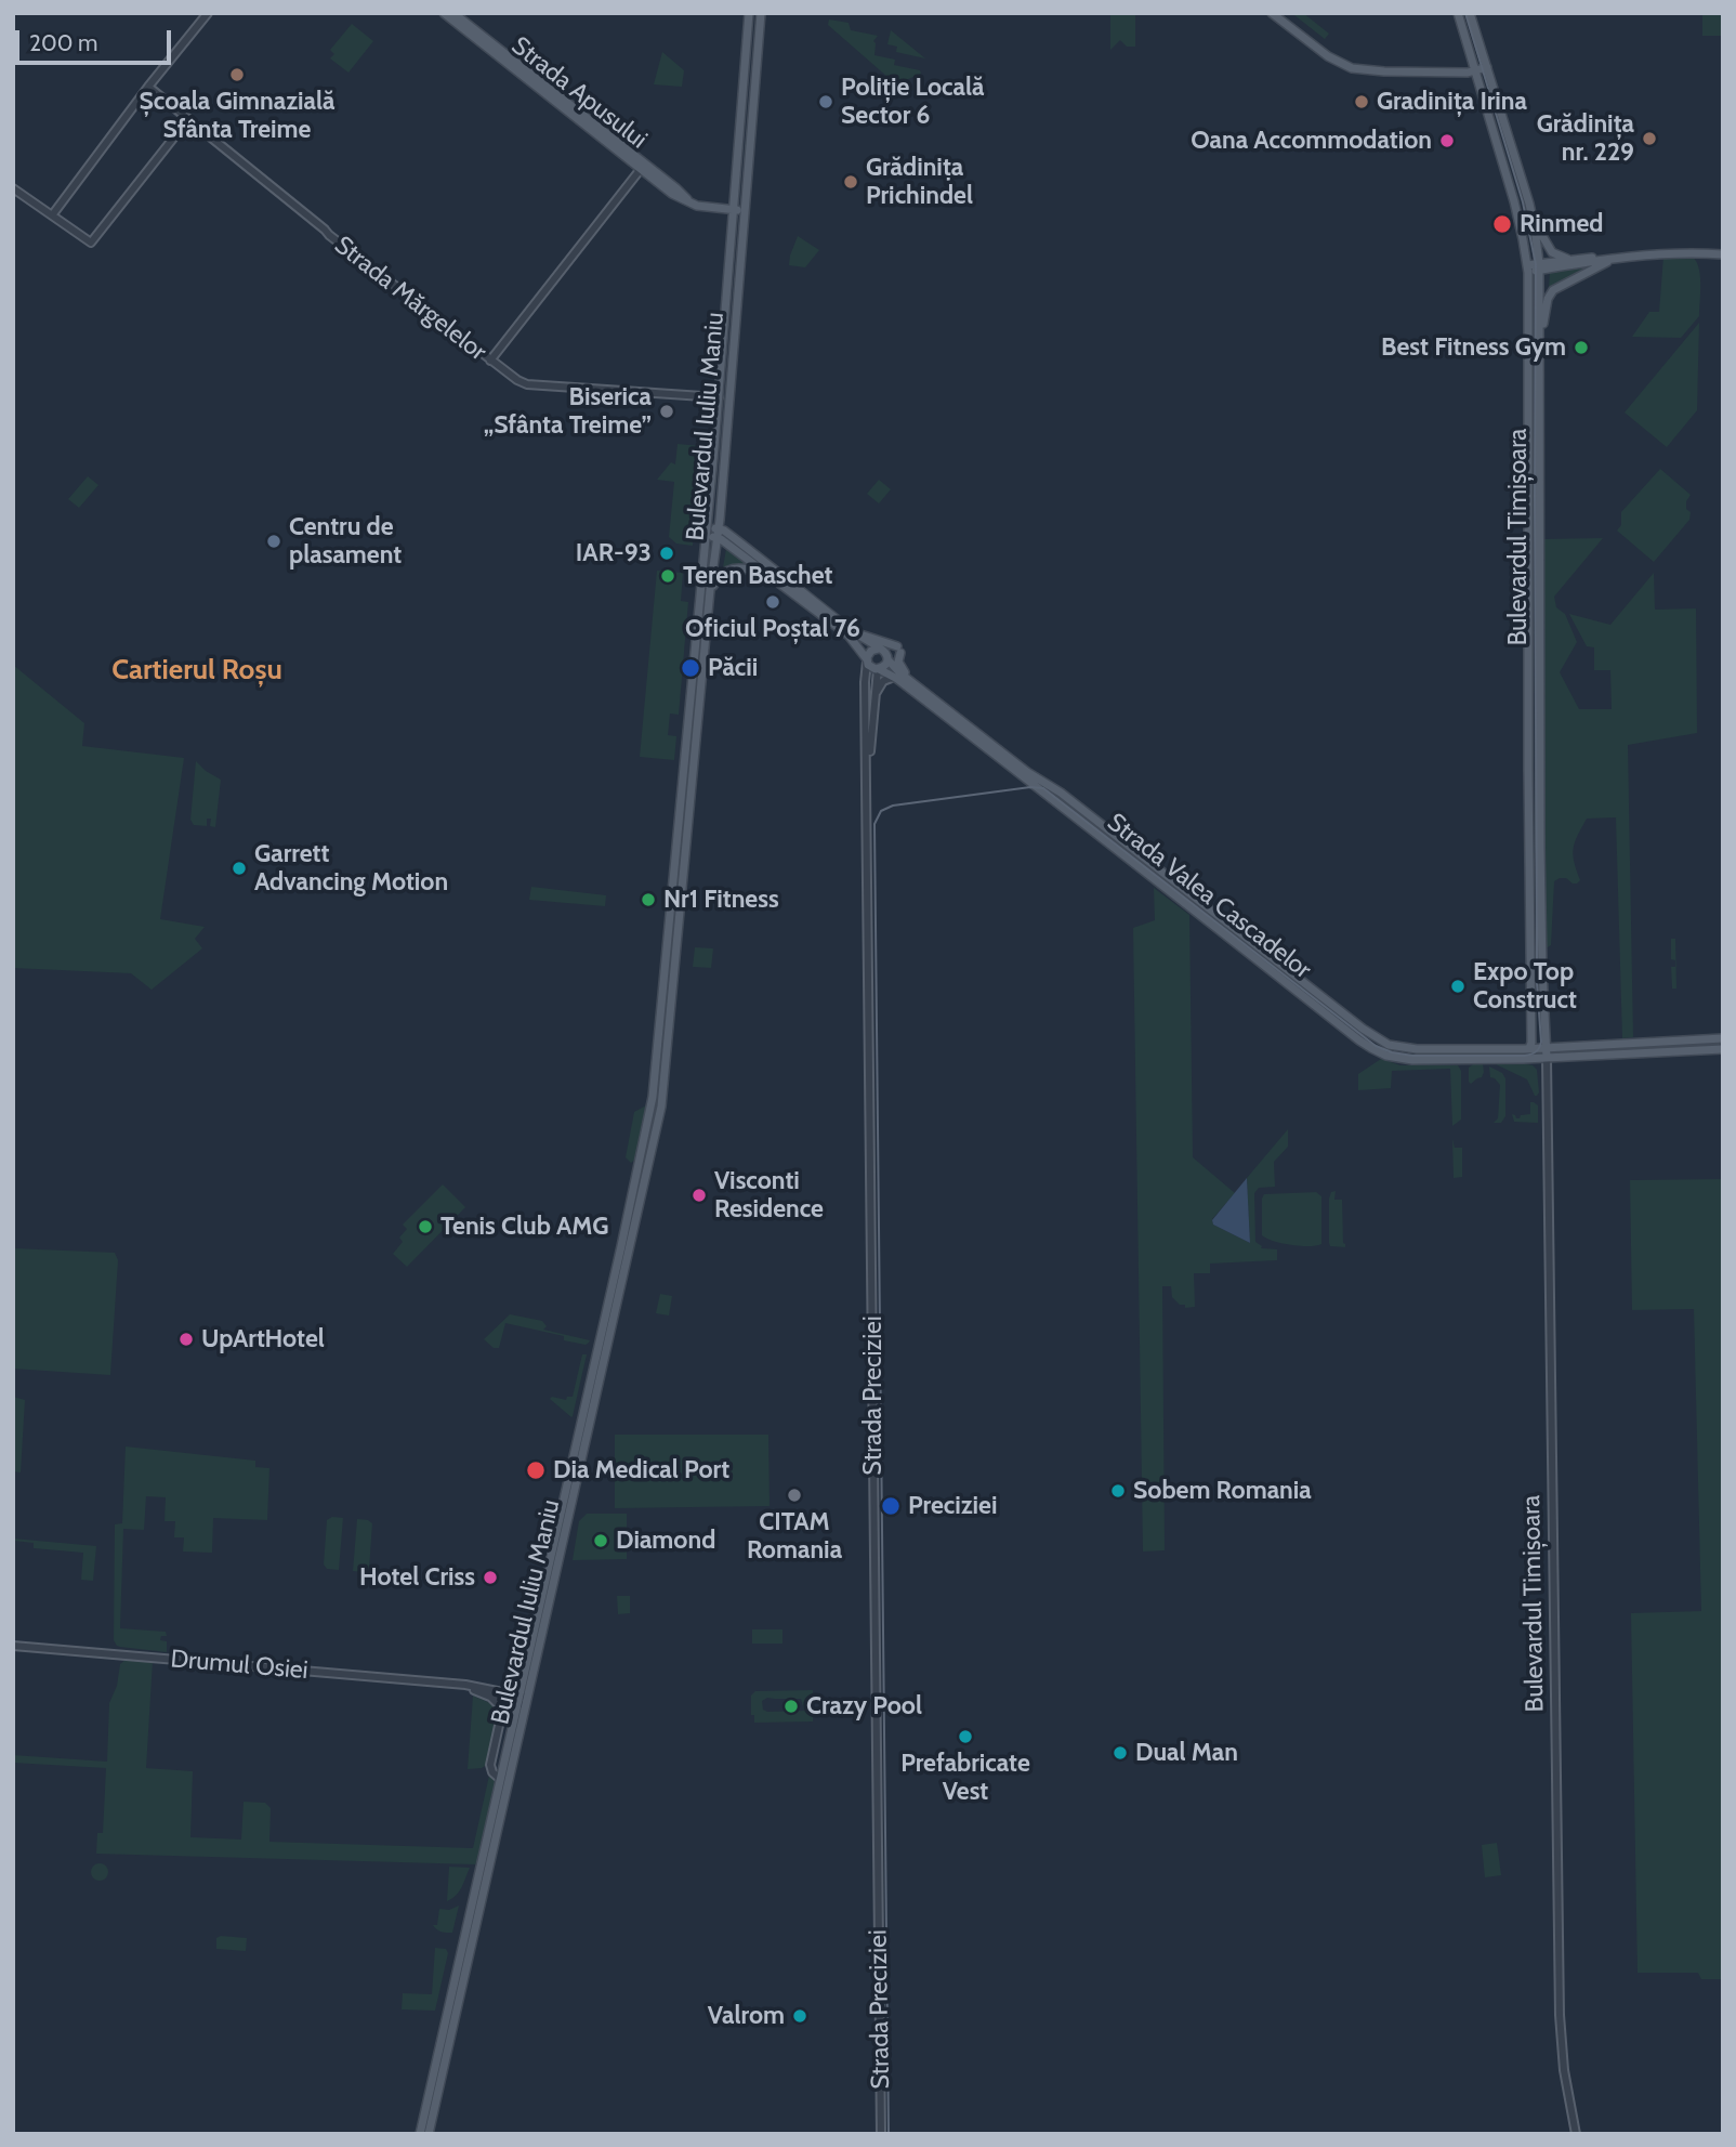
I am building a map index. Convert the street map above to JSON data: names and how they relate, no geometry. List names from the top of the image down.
{
  "streets": {
    "main road": [
      "Strada Apusului",
      "Bulevardul Iuliu Maniu",
      "Bulevardul Timișoara",
      "Strada Valea Cascadelor"
    ],
    "street": ["Strada Mărgelelor", "Strada Preciziei", "Drumul Osiei"]
  },
  "crossings": [
    ["Strada Apusului", "Bulevardul Iuliu Maniu"],
    ["Strada Mărgelelor", "Bulevardul Iuliu Maniu"],
    ["Bulevardul Iuliu Maniu", "Drumul Osiei"],
    ["Bulevardul Timișoara", "Strada Valea Cascadelor"],
    ["Strada Valea Cascadelor", "Strada Preciziei"]
  ],
  "districts": ["Cartierul Roșu"],
  "places": [
    "Școala Gimnazială Sfânta Treime",
    "Poliție Locală Sector 6",
    "Gradinița Irina",
    "Grădinița nr. 229",
    "Oana Accommodation",
    "Grădinița Prichindel",
    "Rinmed",
    "Best Fitness Gym",
    "Biserica „Sfânta Treime”",
    "Centru de plasament",
    "IAR-93",
    "Teren Baschet",
    "Oficiul Poștal 76",
    "Păcii",
    "Garrett Advancing Motion",
    "Nr1 Fitness",
    "Expo Top Construct",
    "Visconti Residence",
    "Tenis Club AMG",
    "UpArtHotel",
    "Dia Medical Port",
    "Sobem Romania",
    "CITAM Romania",
    "Preciziei",
    "Diamond",
    "Hotel Criss",
    "Crazy Pool",
    "Prefabricate Vest",
    "Dual Man",
    "Valrom"
  ],
  "scale_bar": "200 m"
}
